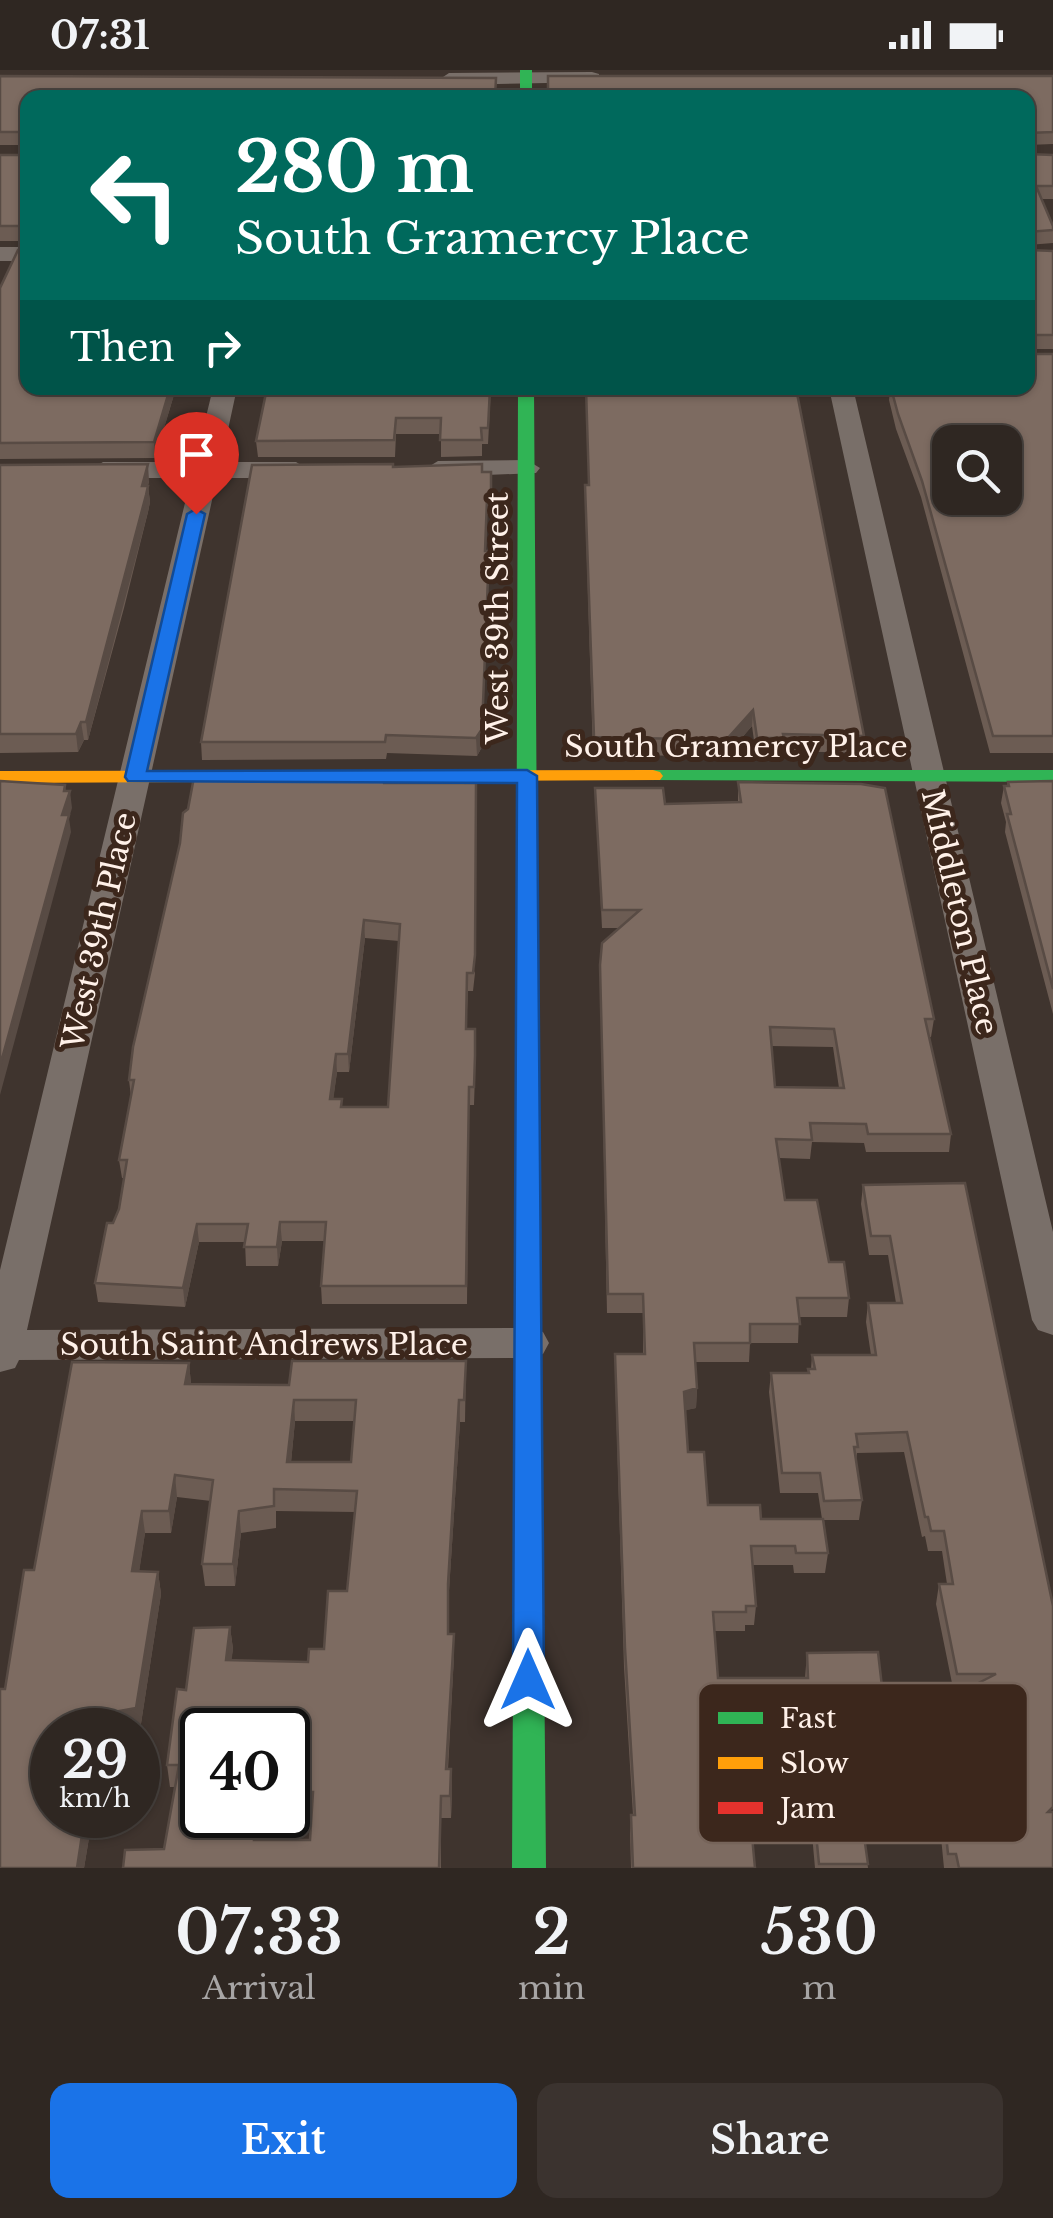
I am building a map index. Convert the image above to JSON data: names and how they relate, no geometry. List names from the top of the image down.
{
  "streets": {
    "street": [
      "West 39th Street",
      "South Gramercy Place",
      "Middleton Place",
      "West 39th Place",
      "South Saint Andrews Place"
    ]
  },
  "crossings": [
    ["West 39th Street", "South Gramercy Place"],
    ["West 39th Street", "South Saint Andrews Place"],
    ["South Gramercy Place", "Middleton Place"],
    ["South Gramercy Place", "West 39th Place"],
    ["West 39th Place", "South Saint Andrews Place"]
  ],
  "legend": ["Fast", "Slow", "Jam"],
  "page": {
    "status": "07:31",
    "turn": ["280 m", "South Gramercy Place"],
    "then": "Then",
    "speed": "29 km/h",
    "limit": "40",
    "eta": [
      "07:33",
      "Arrival",
      "2",
      "min",
      "530",
      "m"
    ],
    "buttons": ["Exit", "Share"]
  }
}
